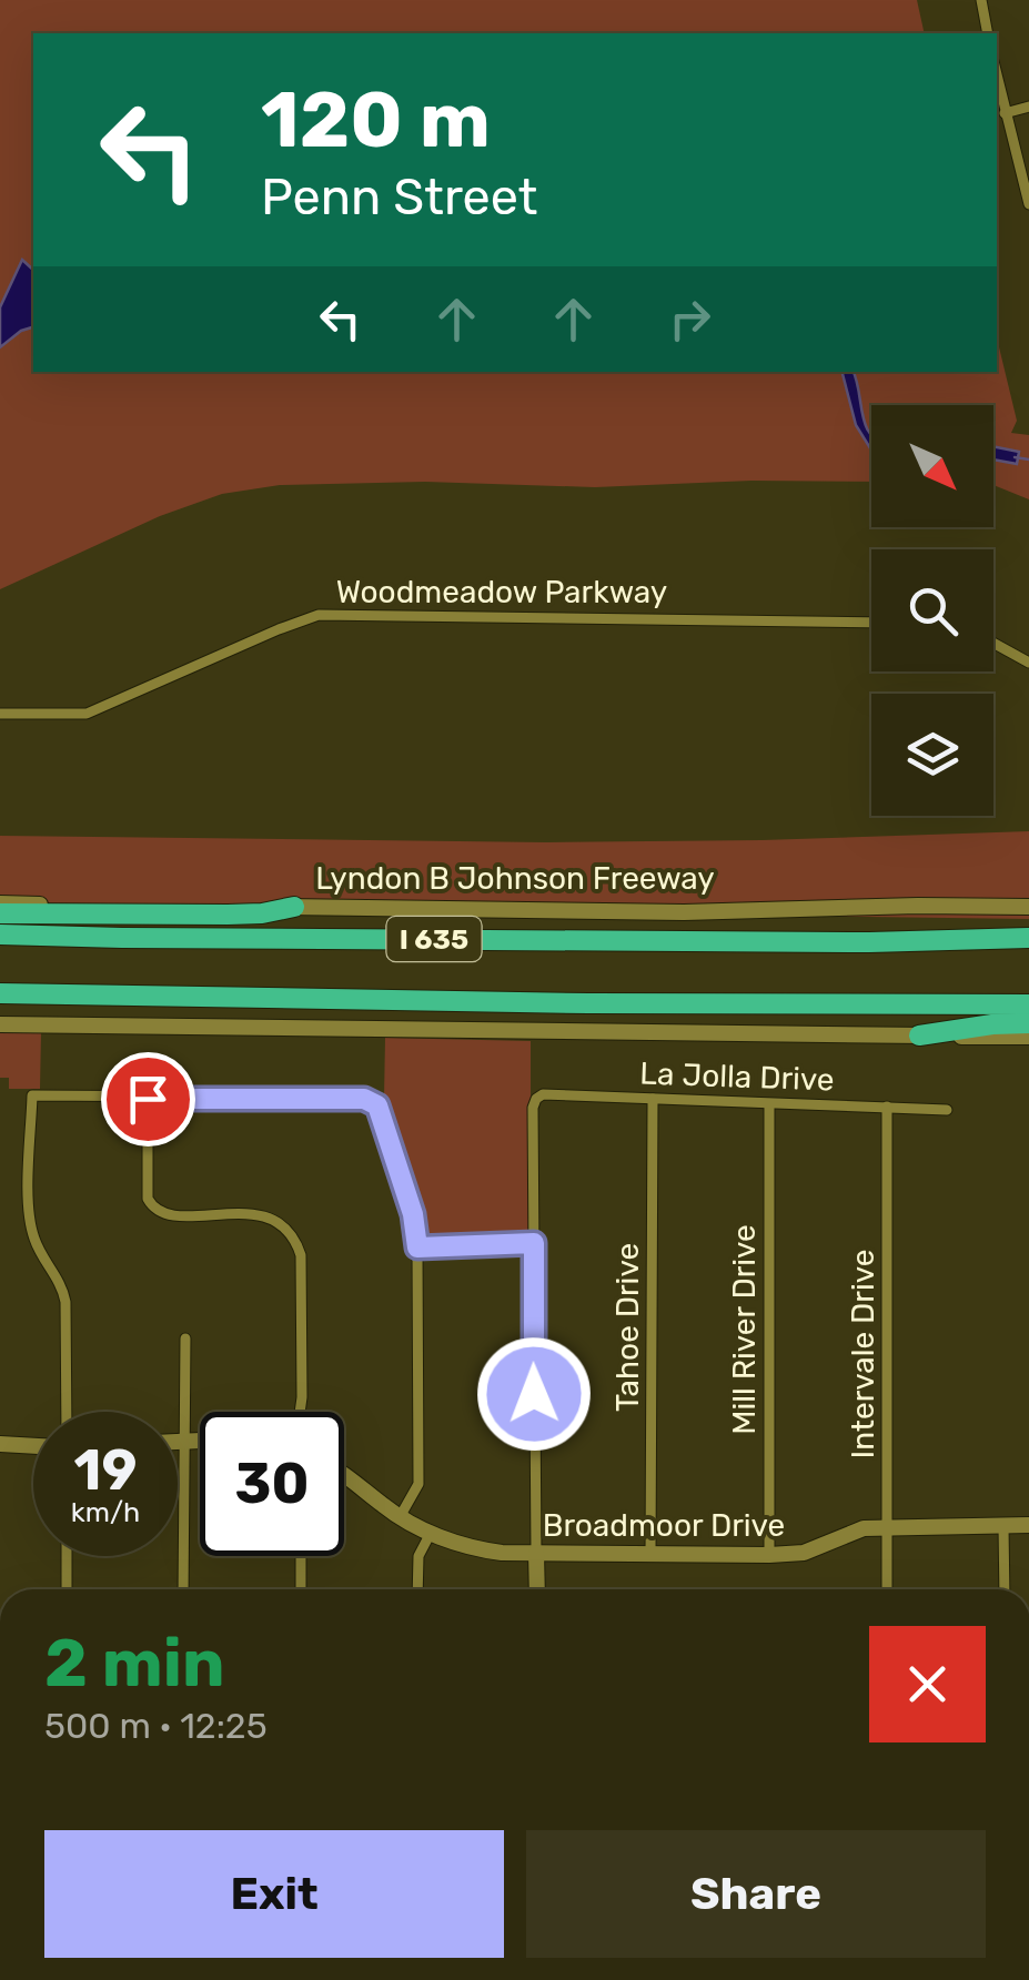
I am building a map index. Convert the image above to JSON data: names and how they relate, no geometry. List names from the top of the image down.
{
  "streets": {
    "highway": ["Lyndon B Johnson Freeway", "I 635"],
    "main road": ["Broadmoor Drive"],
    "street": [
      "Woodmeadow Parkway",
      "La Jolla Drive",
      "Tahoe Drive",
      "Mill River Drive",
      "Intervale Drive"
    ]
  },
  "crossings": [
    ["La Jolla Drive", "Tahoe Drive"],
    ["La Jolla Drive", "Mill River Drive"],
    ["La Jolla Drive", "Intervale Drive"],
    ["Tahoe Drive", "Broadmoor Drive"],
    ["Mill River Drive", "Broadmoor Drive"],
    ["Intervale Drive", "Broadmoor Drive"]
  ],
  "north": "bottom right",
  "page": {
    "turn": ["120 m", "Penn Street"],
    "speed": "19 km/h",
    "limit": "30",
    "heading": ["2 min", "500 m · 12:25"],
    "buttons": ["Exit", "Share"]
  }
}
